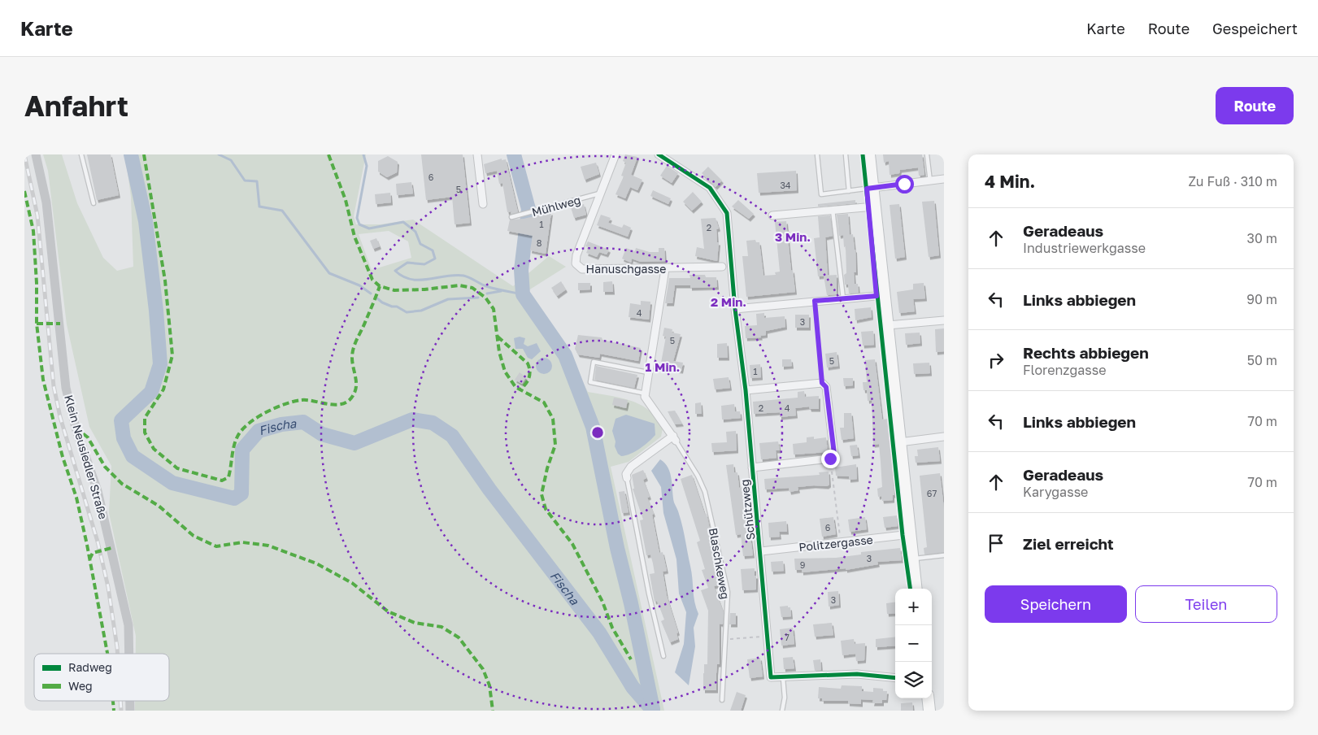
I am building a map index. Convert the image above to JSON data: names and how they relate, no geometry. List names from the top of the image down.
{
  "streets": {
    "main road": ["Klein Neusiedler Straße"],
    "street": [
      "Hanuschgasse",
      "Schützweg",
      "Politzergasse",
      "Blaschkeweg"
    ],
    "lane": ["Mühlweg"]
  },
  "crossings": [
    ["Mühlweg", "Hanuschgasse"],
    ["Schützweg", "Politzergasse"]
  ],
  "water": ["Fischa"],
  "house_numbers": [
    "6",
    "34",
    "5",
    "1",
    "2",
    "8",
    "4",
    "3",
    "5",
    "5",
    "1",
    "2",
    "4",
    "67",
    "6",
    "3",
    "9",
    "3",
    "7"
  ],
  "legend": ["Radweg", "Weg"],
  "page": {
    "header": "Karte",
    "nav": ["Karte", "Route", "Gespeichert"],
    "buttons": [
      "Route",
      ["Speichern", "Teilen"]
    ],
    "title": "Anfahrt",
    "heading": ["4 Min.", "Zu Fuß · 310 m"],
    "list": [
      ["Geradeaus", "Industriewerkgasse", "30 m"],
      ["Links abbiegen", "90 m"],
      ["Rechts abbiegen", "Florenzgasse", "50 m"],
      ["Links abbiegen", "70 m"],
      ["Geradeaus", "Karygasse", "70 m"],
      "Ziel erreicht"
    ],
    "map_buttons": ["+", "−"]
  },
  "rings": ["3 Min.", "2 Min.", "1 Min."]
}
